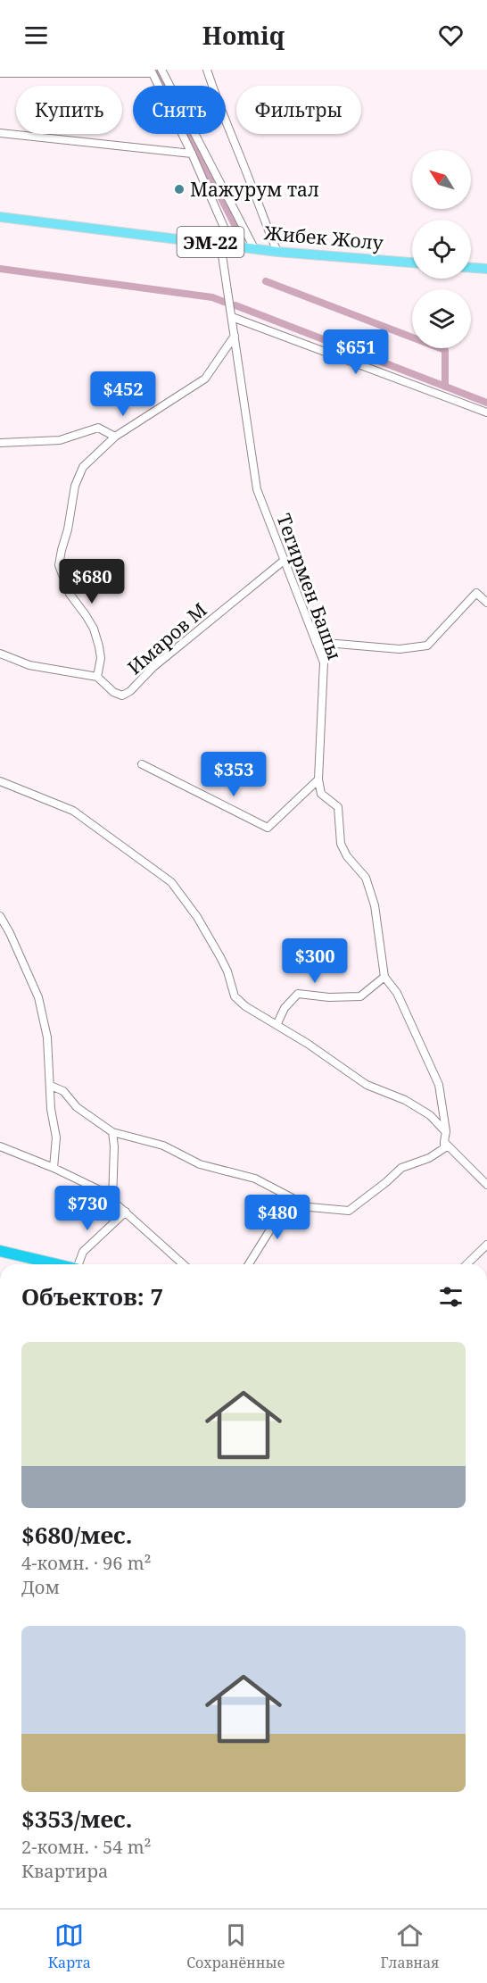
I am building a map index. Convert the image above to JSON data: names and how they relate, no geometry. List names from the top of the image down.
{
  "streets": {
    "main road": ["Жибек Жолу", "ЭМ-22"],
    "street": ["Тегирмен Башы", "Имаров М"]
  },
  "crossings": [
    ["Жибек Жолу", "Тегирмен Башы"],
    ["Тегирмен Башы", "Имаров М"]
  ],
  "places": ["Мажурум тал"],
  "north": "top left",
  "page": {
    "header": "Homiq",
    "chip": ["Купить", "Снять", "Фильтры"],
    "price": [
      "$651",
      "$452",
      "$680",
      "$353",
      "$300",
      "$730",
      "$480"
    ],
    "heading": "Объектов: 7",
    "list": [
      {
        "name": "$680/мес.",
        "note": "4-комн. · 96 m² · Дом"
      },
      {
        "name": "$353/мес.",
        "note": "2-комн. · 54 m² · Квартира"
      }
    ],
    "tabs": ["Карта", "Сохранённые", "Главная"]
  }
}
